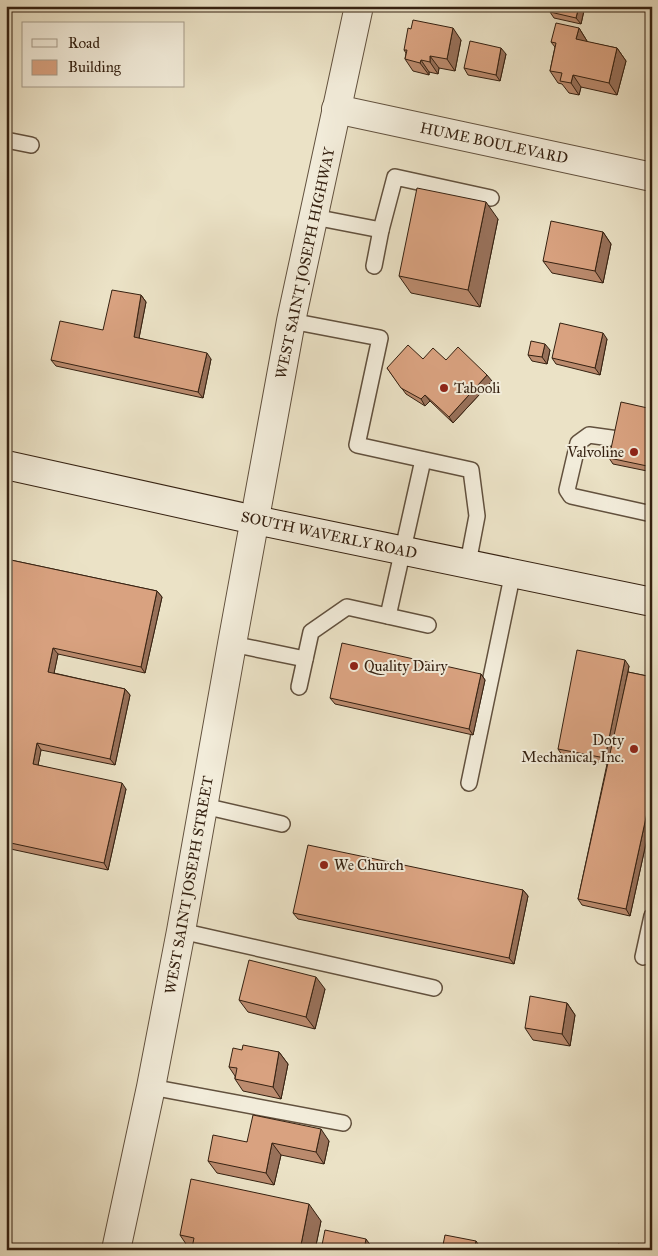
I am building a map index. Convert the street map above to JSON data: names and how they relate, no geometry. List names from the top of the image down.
{
  "streets": {
    "street": [
      "HUME BOULEVARD",
      "WEST SAINT JOSEPH HIGHWAY",
      "SOUTH WAVERLY ROAD",
      "WEST SAINT JOSEPH STREET"
    ]
  },
  "crossings": [
    ["HUME BOULEVARD", "WEST SAINT JOSEPH HIGHWAY"],
    ["WEST SAINT JOSEPH HIGHWAY", "SOUTH WAVERLY ROAD"],
    ["WEST SAINT JOSEPH HIGHWAY", "WEST SAINT JOSEPH STREET"],
    ["SOUTH WAVERLY ROAD", "WEST SAINT JOSEPH STREET"]
  ],
  "places": [
    "Tabooli",
    "Valvoline",
    "Quality Dairy",
    "Doty Mechanical, Inc.",
    "We Church"
  ],
  "legend": ["Road", "Building"]
}
